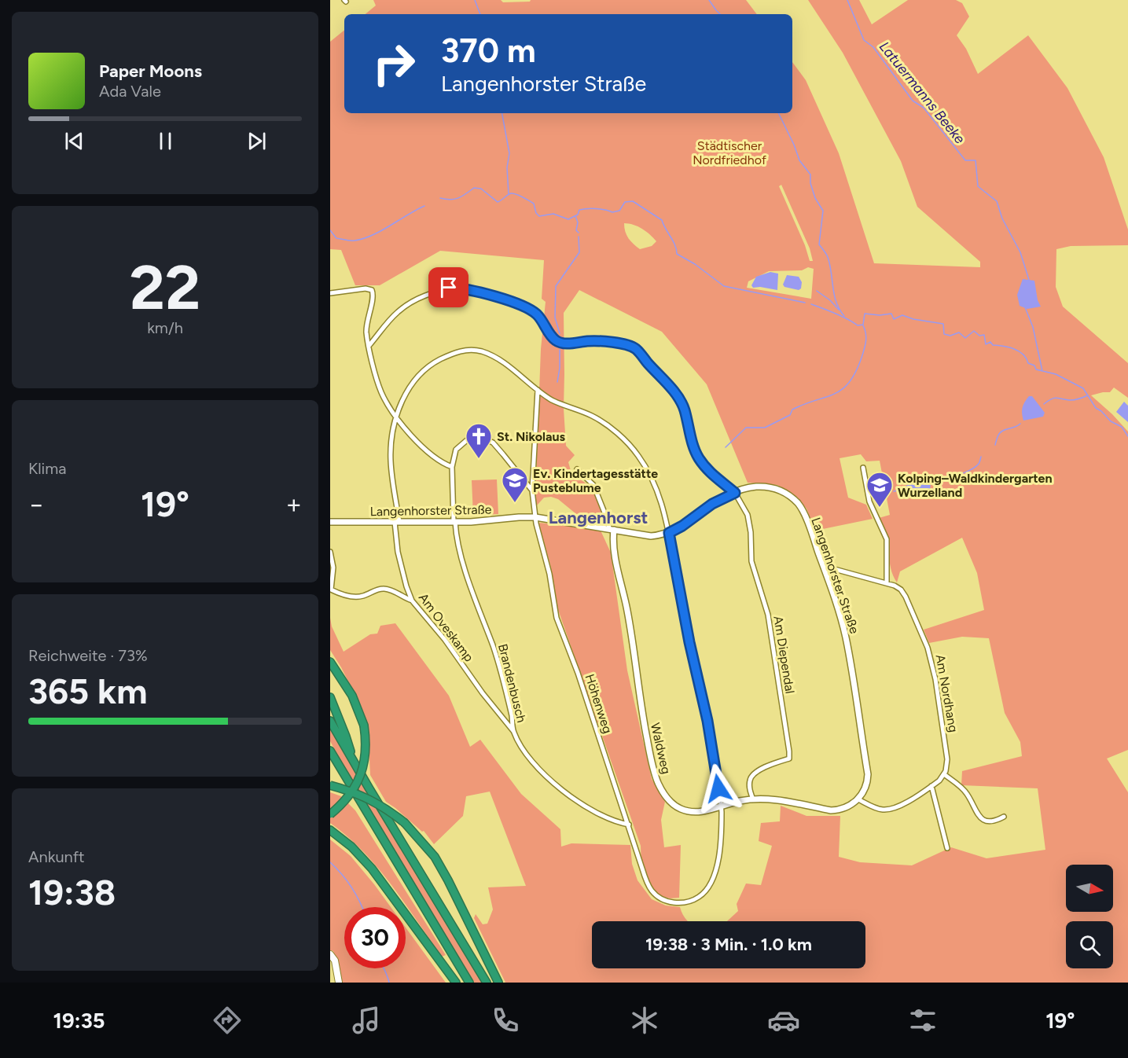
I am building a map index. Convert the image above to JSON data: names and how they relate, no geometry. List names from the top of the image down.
{
  "streets": {
    "street": [
      "Langenhorster Straße",
      "Am Oveskamp",
      "Am Diependal",
      "Brandenbusch",
      "Am Nordhang",
      "Höhenweg",
      "Waldweg"
    ]
  },
  "crossings": [
    ["Langenhorster Straße", "Am Oveskamp"],
    ["Langenhorster Straße", "Am Diependal"],
    ["Langenhorster Straße", "Brandenbusch"],
    ["Langenhorster Straße", "Am Nordhang"],
    ["Langenhorster Straße", "Höhenweg"],
    ["Langenhorster Straße", "Waldweg"],
    ["Am Oveskamp", "Brandenbusch"],
    ["Am Oveskamp", "Höhenweg"],
    ["Am Oveskamp", "Waldweg"],
    ["Am Diependal", "Waldweg"],
    ["Brandenbusch", "Höhenweg"]
  ],
  "districts": ["Langenhorst"],
  "water": ["Latuermanns Beeke"],
  "parks": ["Städtischer Nordfriedhof"],
  "places": {
    "church": ["St. Nikolaus"],
    "school or university": ["Ev. Kindertagesstätte Pusteblume", "Kolping–Waldkindergarten Wurzelland"]
  },
  "north": "right",
  "page": {
    "turn": ["370 m", "Langenhorster Straße"],
    "song": ["Paper Moons", "Ada Vale"],
    "tile": [
      ["22", "km/h"],
      "Klima",
      ["Reichweite · 73%", "365 km"],
      ["Ankunft", "19:38"]
    ],
    "heat": ["−", "19°", "+"],
    "limit": "30",
    "trip": "19:38 · 3 Min. · 1.0 km",
    "tabs": ["19:35", "19°"]
  }
}
